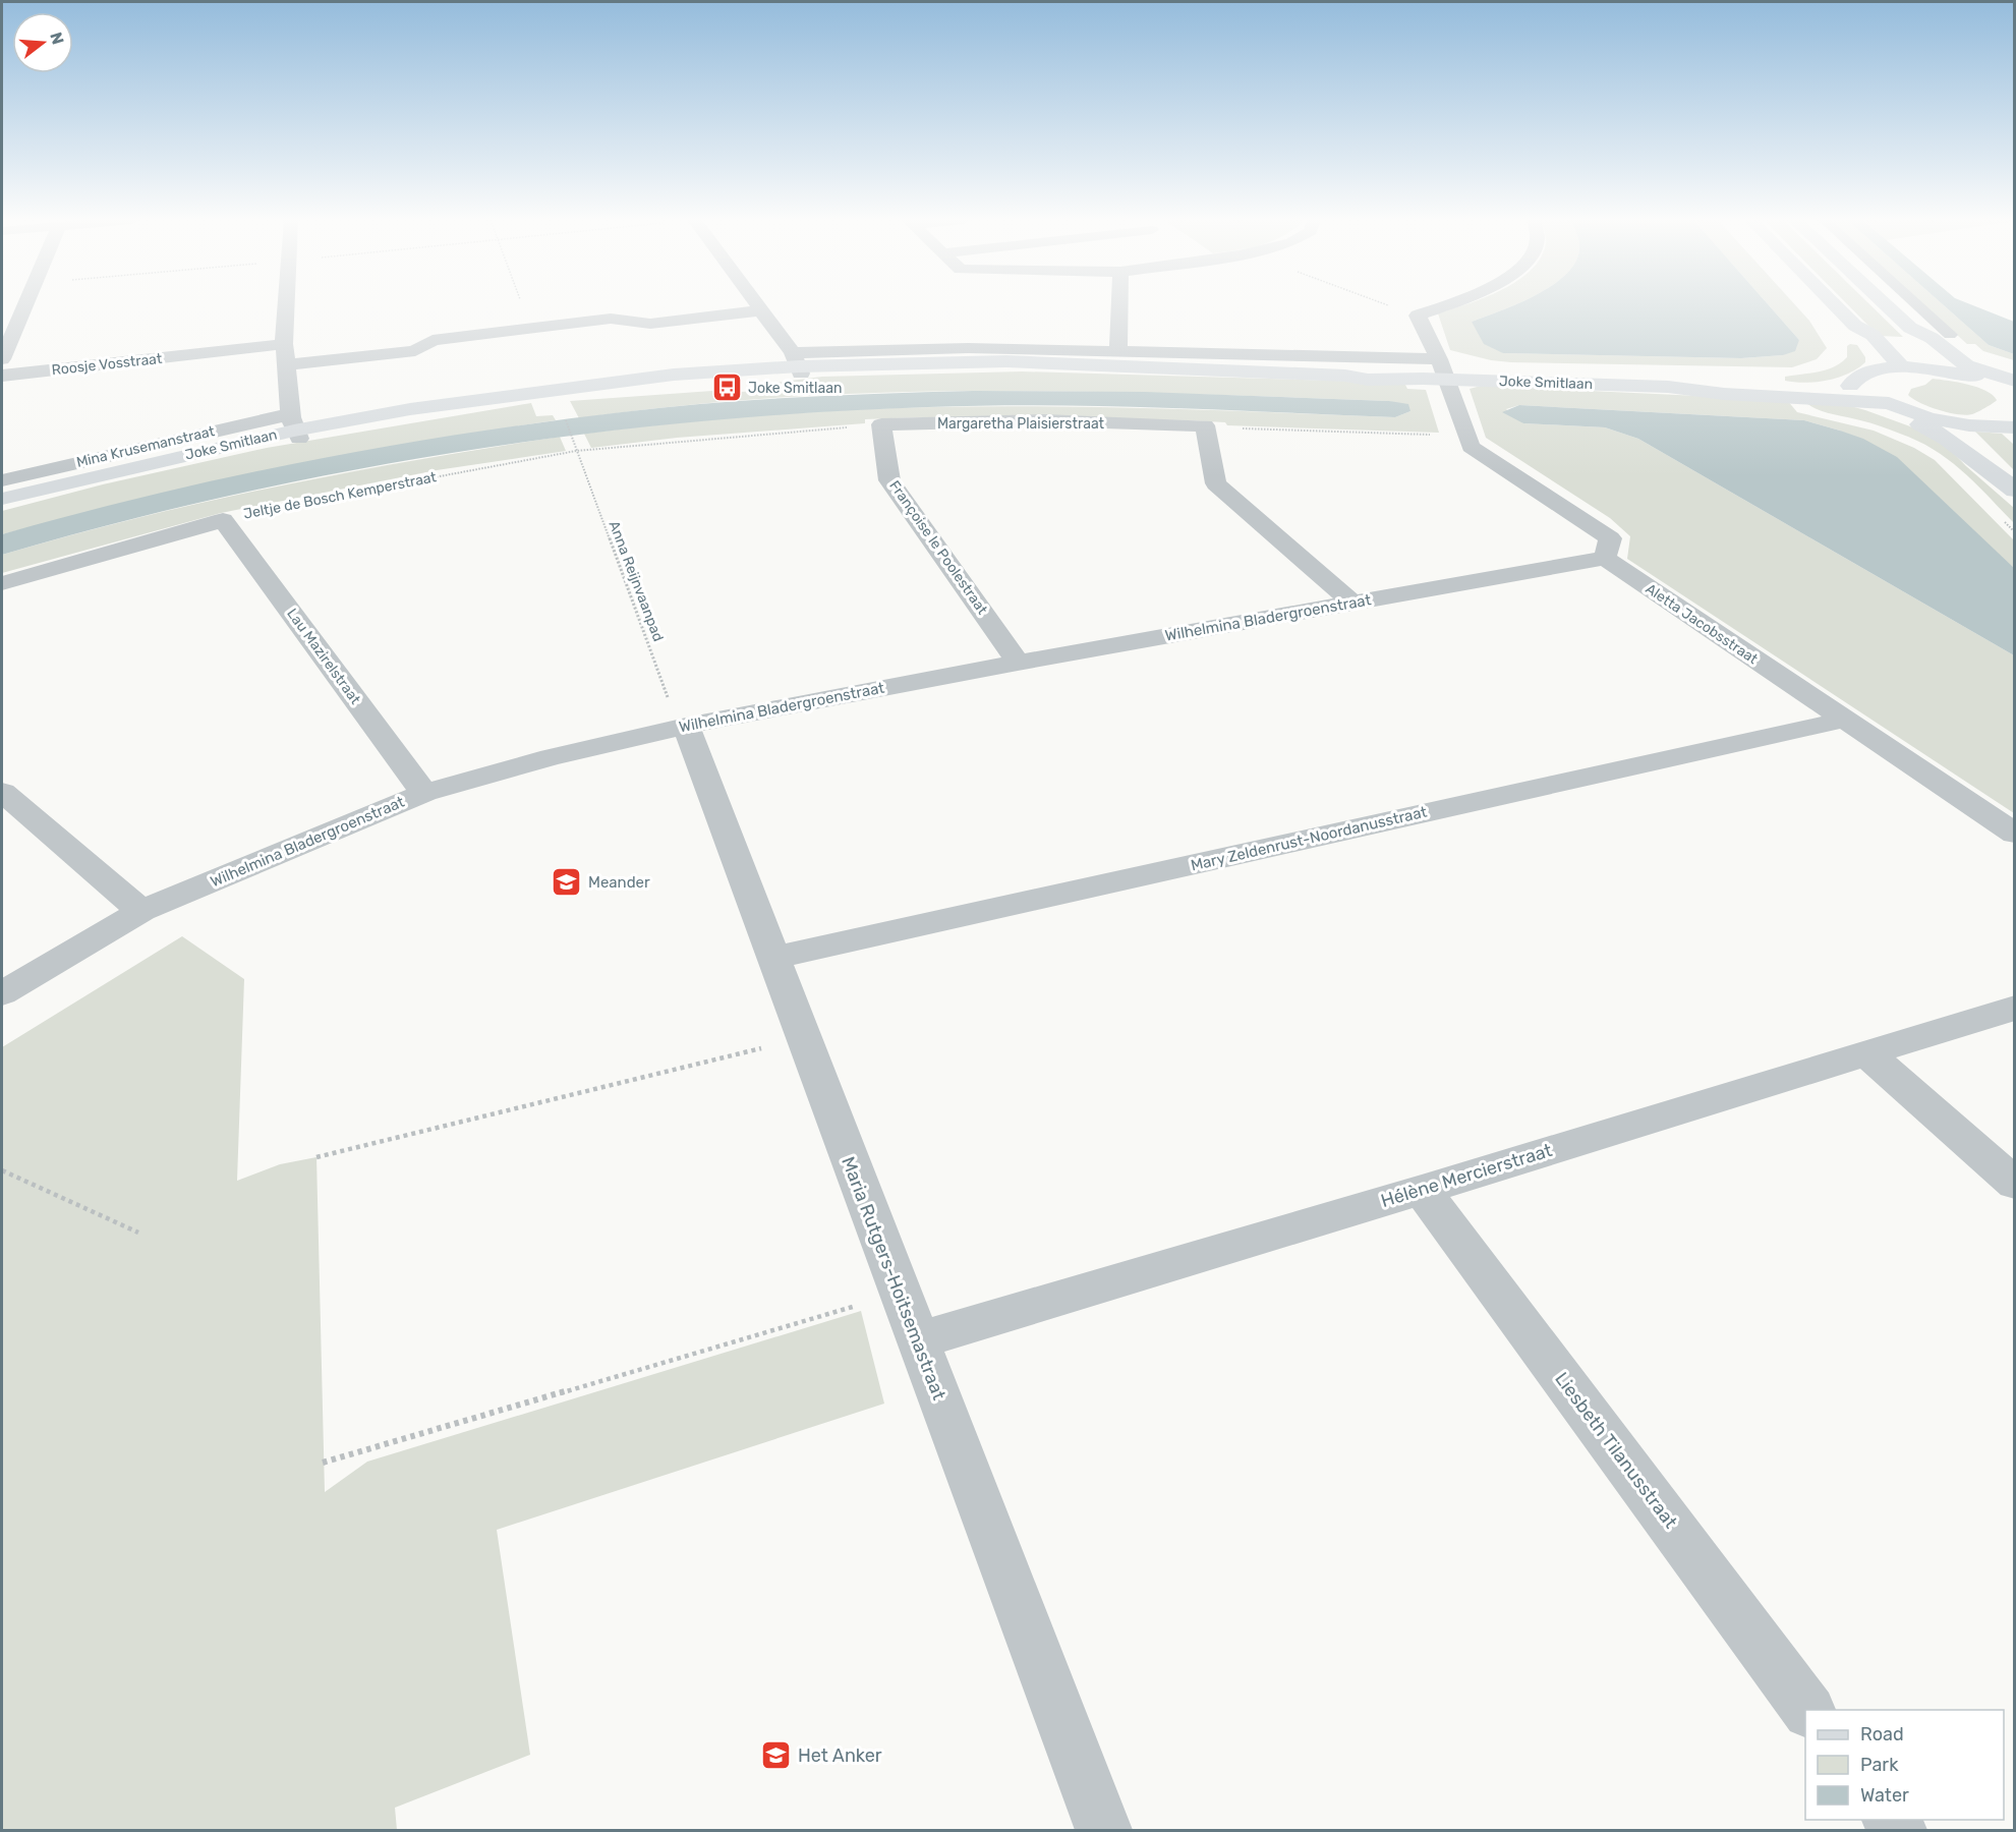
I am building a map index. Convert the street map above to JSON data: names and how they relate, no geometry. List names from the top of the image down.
{
  "streets": {
    "street": [
      "Roosje Vosstraat",
      "Joke Smitlaan",
      "Margaretha Plaisierstraat",
      "Mina Krusemanstraat",
      "Jeltje de Bosch Kemperstraat",
      "Françoise le Poolestraat",
      "Wilhelmina Bladergroenstraat",
      "Aletta Jacobsstraat",
      "Lau Mazirelstraat",
      "Mary Zeldenrust-Noordanusstraat",
      "Hélène Mercierstraat",
      "Maria Rutgers-Hoitsemastraat",
      "Liesbeth Tilanusstraat"
    ],
    "path": ["Anna Reijnvaanpad"]
  },
  "crossings": [
    ["Joke Smitlaan", "Mina Krusemanstraat"],
    ["Margaretha Plaisierstraat", "Françoise le Poolestraat"],
    ["Jeltje de Bosch Kemperstraat", "Anna Reijnvaanpad"],
    ["Jeltje de Bosch Kemperstraat", "Lau Mazirelstraat"],
    ["Françoise le Poolestraat", "Wilhelmina Bladergroenstraat"],
    ["Anna Reijnvaanpad", "Wilhelmina Bladergroenstraat"],
    ["Anna Reijnvaanpad", "Maria Rutgers-Hoitsemastraat"],
    ["Wilhelmina Bladergroenstraat", "Aletta Jacobsstraat"],
    ["Wilhelmina Bladergroenstraat", "Lau Mazirelstraat"],
    ["Wilhelmina Bladergroenstraat", "Maria Rutgers-Hoitsemastraat"],
    ["Aletta Jacobsstraat", "Mary Zeldenrust-Noordanusstraat"],
    ["Mary Zeldenrust-Noordanusstraat", "Maria Rutgers-Hoitsemastraat"],
    ["Hélène Mercierstraat", "Maria Rutgers-Hoitsemastraat"],
    ["Hélène Mercierstraat", "Liesbeth Tilanusstraat"]
  ],
  "places": {
    "bus stop": ["Joke Smitlaan"],
    "school or university": ["Meander", "Het Anker"]
  },
  "legend": ["Road", "Park", "Water"],
  "north": "right"
}
